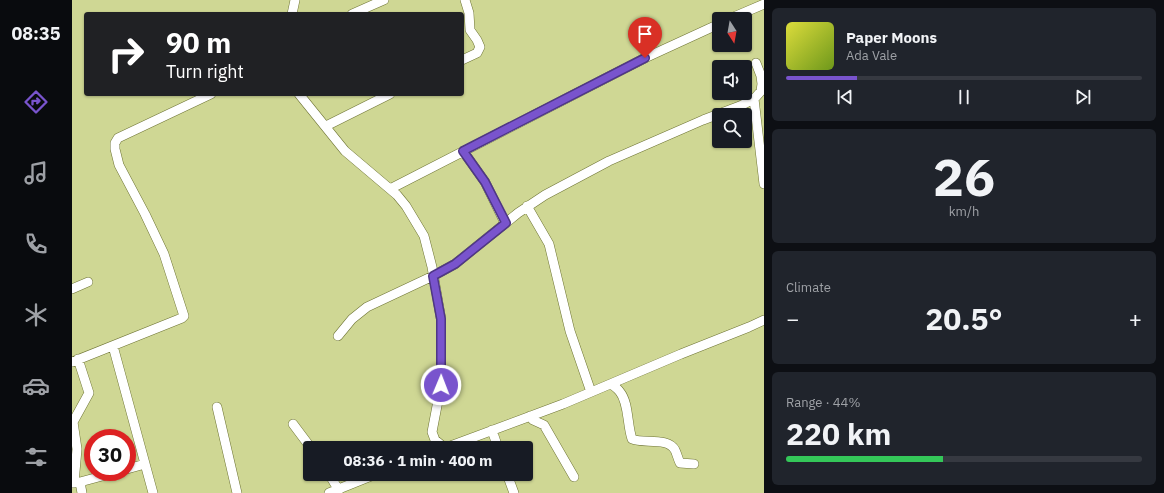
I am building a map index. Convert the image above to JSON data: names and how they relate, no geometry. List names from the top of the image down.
{
  "north": "bottom",
  "page": {
    "tabs": "08:35",
    "turn": ["90 m", "Turn right"],
    "song": ["Paper Moons", "Ada Vale"],
    "tile": [
      ["26", "km/h"],
      "Climate",
      ["Range · 44%", "220 km"]
    ],
    "heat": ["−", "20.5°", "+"],
    "limit": "30",
    "trip": "08:36 · 1 min · 400 m"
  }
}
